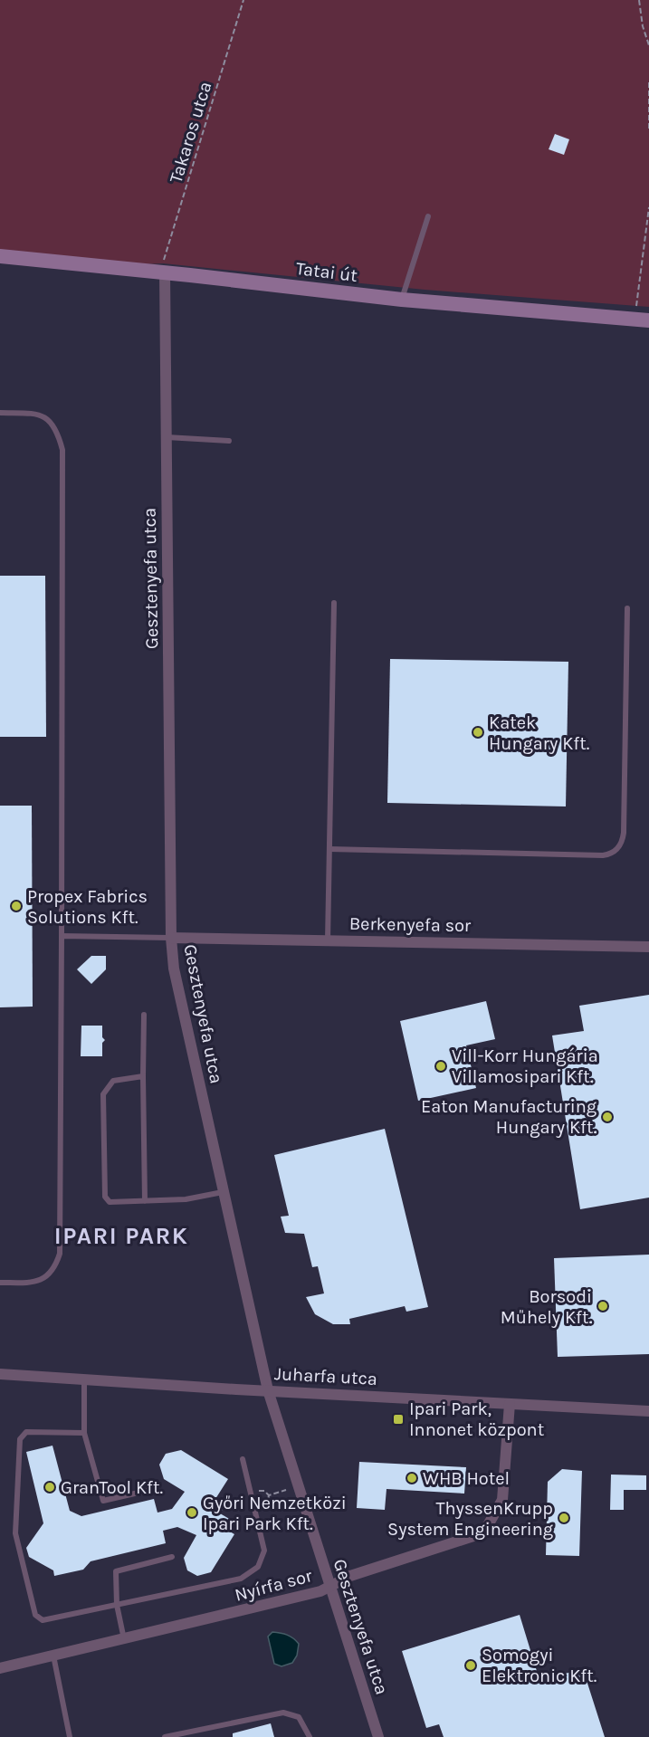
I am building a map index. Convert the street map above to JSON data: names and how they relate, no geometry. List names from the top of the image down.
{
  "streets": {
    "street": [
      "Tatai út",
      "Gesztenyefa utca",
      "Berkenyefa sor",
      "Juharfa utca",
      "Nyírfa sor"
    ],
    "path": ["Takaros utca"]
  },
  "crossings": [
    ["Takaros utca", "Tatai út"],
    ["Takaros utca", "Gesztenyefa utca"],
    ["Tatai út", "Gesztenyefa utca"],
    ["Gesztenyefa utca", "Berkenyefa sor"],
    ["Gesztenyefa utca", "Juharfa utca"],
    ["Gesztenyefa utca", "Nyírfa sor"],
    ["Juharfa utca", "Nyírfa sor"]
  ],
  "districts": ["IPARI PARK"],
  "places": {
    "other": [
      "Katek Hungary Kft.",
      "Propex Fabrics Solutions Kft.",
      "Vill-Korr Hungária Villamosipari Kft.",
      "Eaton Manufacturing Hungary Kft.",
      "Borsodi Műhely Kft.",
      "WHB Hotel",
      "GranTool Kft.",
      "Győri Nemzetközi Ipari Park Kft.",
      "ThyssenKrupp System Engineering",
      "Somogyi Elektronic Kft."
    ],
    "transit": ["Ipari Park, Innonet központ"]
  }
}
